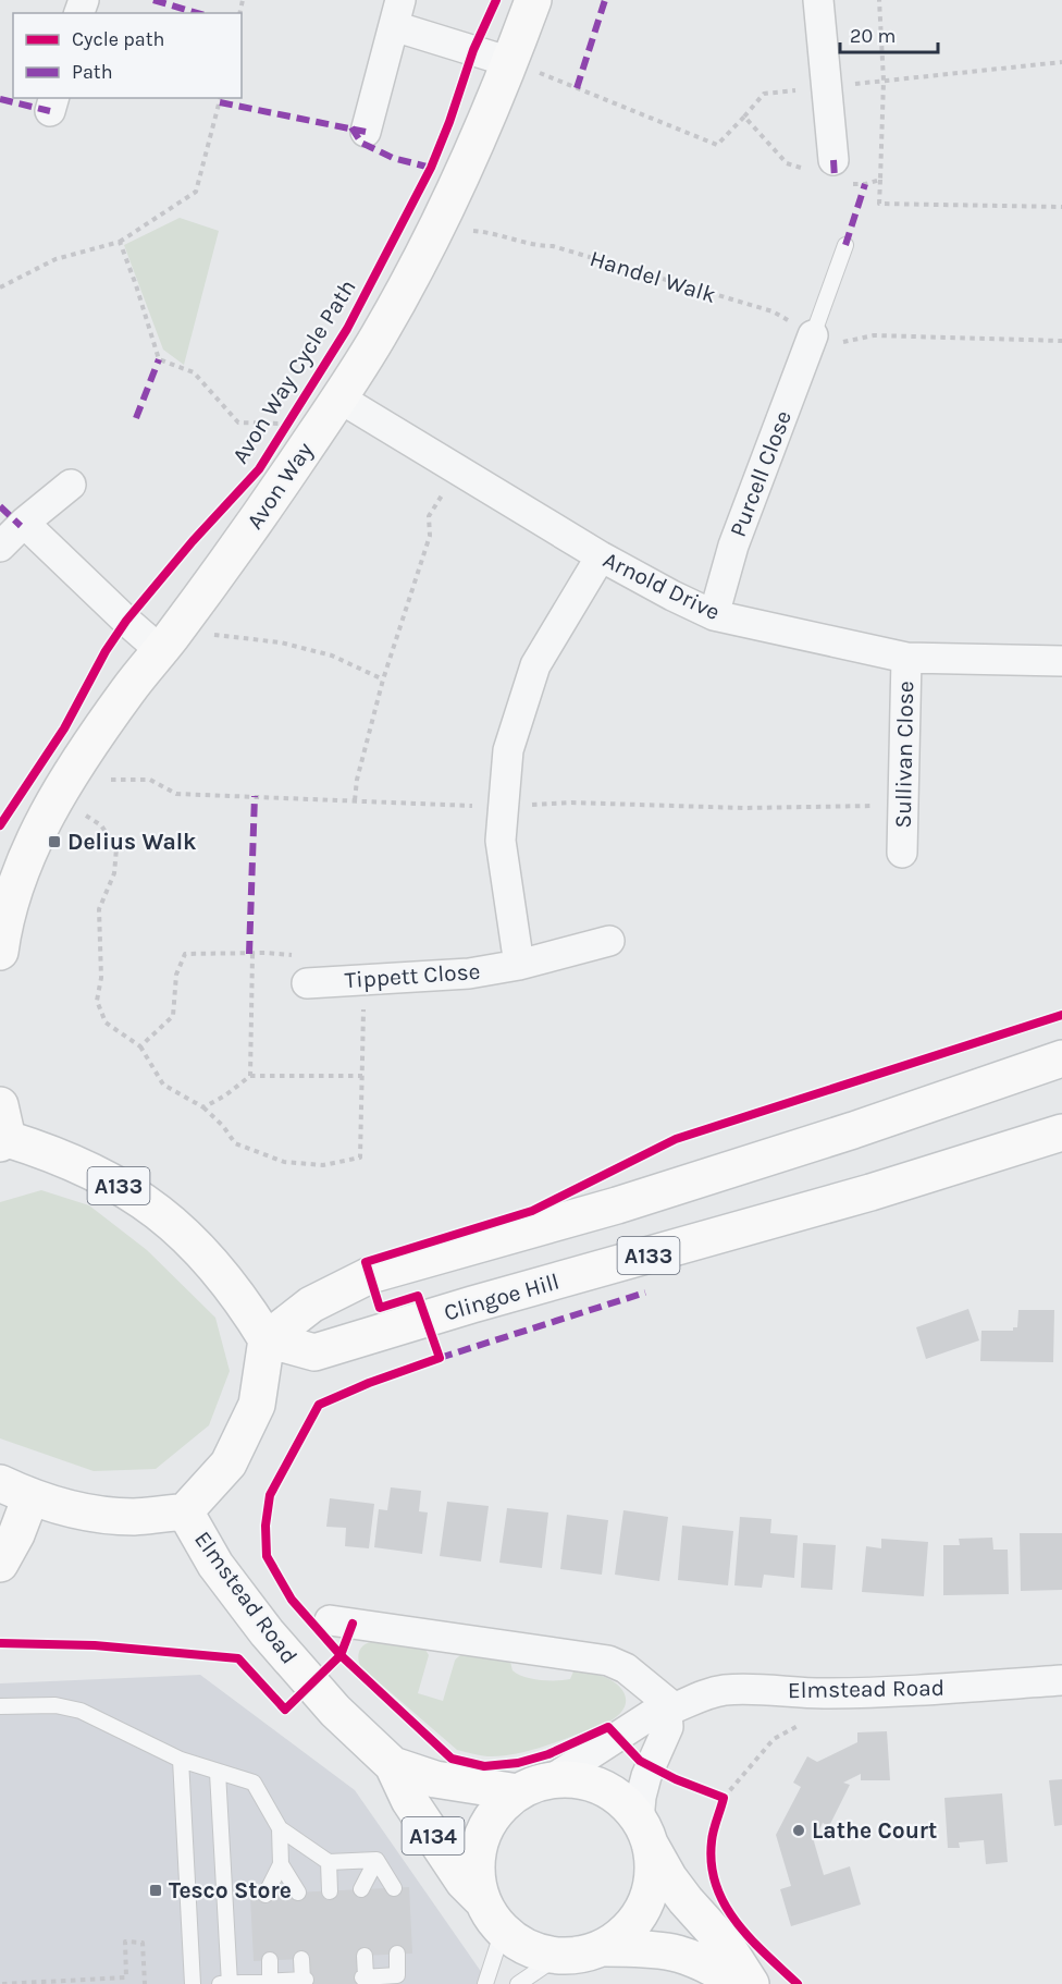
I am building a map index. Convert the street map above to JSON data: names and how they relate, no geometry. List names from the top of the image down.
{
  "streets": {
    "main road": [
      "Avon Way",
      "A133",
      "Clingoe Hill",
      "Elmstead Road",
      "A134"
    ],
    "street": [
      "Purcell Close",
      "Arnold Drive",
      "Sullivan Close",
      "Tippett Close"
    ],
    "path": ["Handel Walk"],
    "cycle path": ["Avon Way Cycle Path"]
  },
  "crossings": [
    ["Handel Walk", "Purcell Close"],
    ["Purcell Close", "Arnold Drive"],
    ["Avon Way", "Arnold Drive"],
    ["Arnold Drive", "Sullivan Close"],
    ["A133", "Clingoe Hill"],
    ["Elmstead Road", "A134"]
  ],
  "places": {
    "transit": ["Delius Walk", "Tesco Store"],
    "other": ["Lathe Court"]
  },
  "legend": ["Cycle path", "Path"],
  "scale_bar": "20 m"
}
